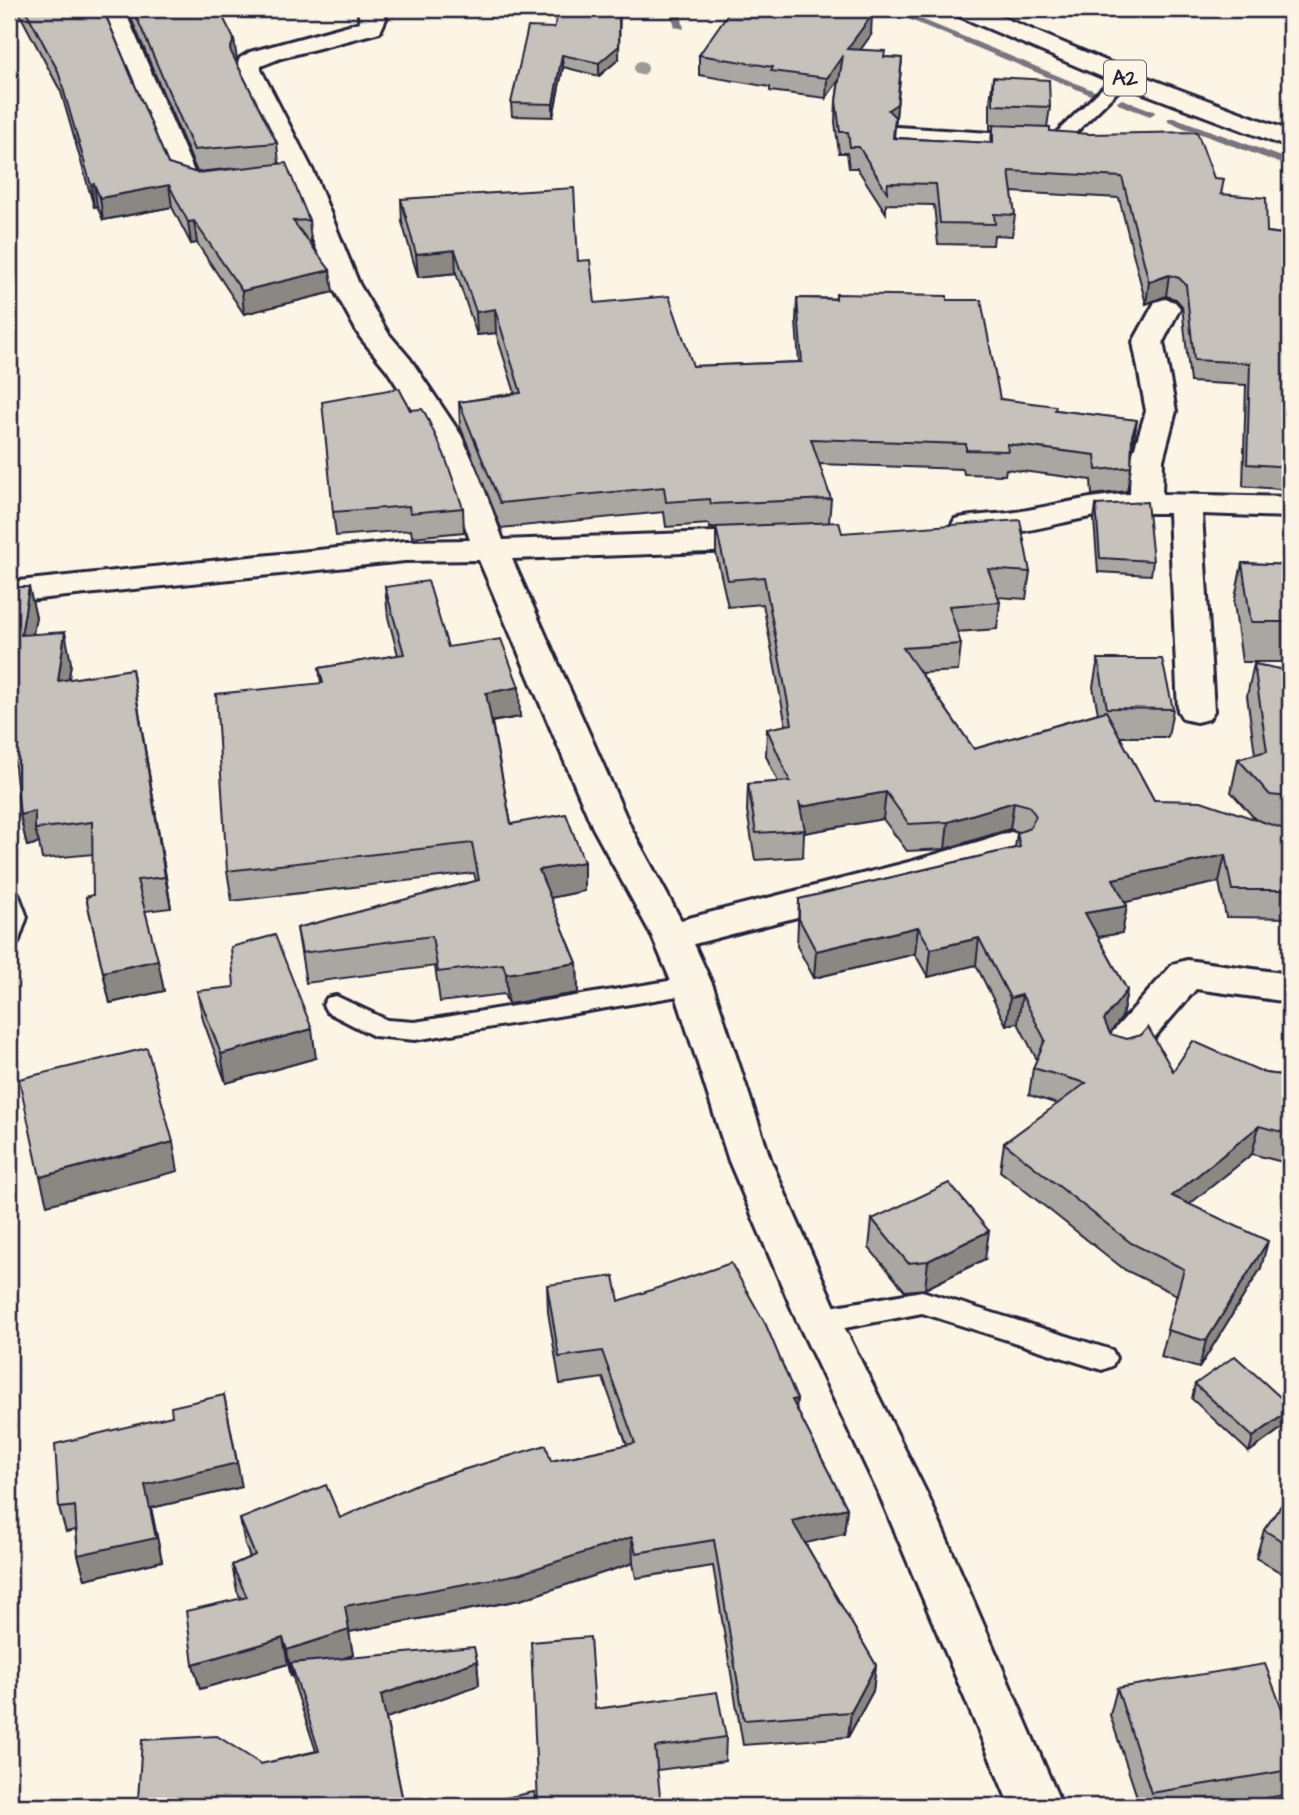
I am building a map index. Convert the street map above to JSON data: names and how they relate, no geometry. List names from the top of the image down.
{
  "streets": {
    "street": ["A2"]
  }
}
